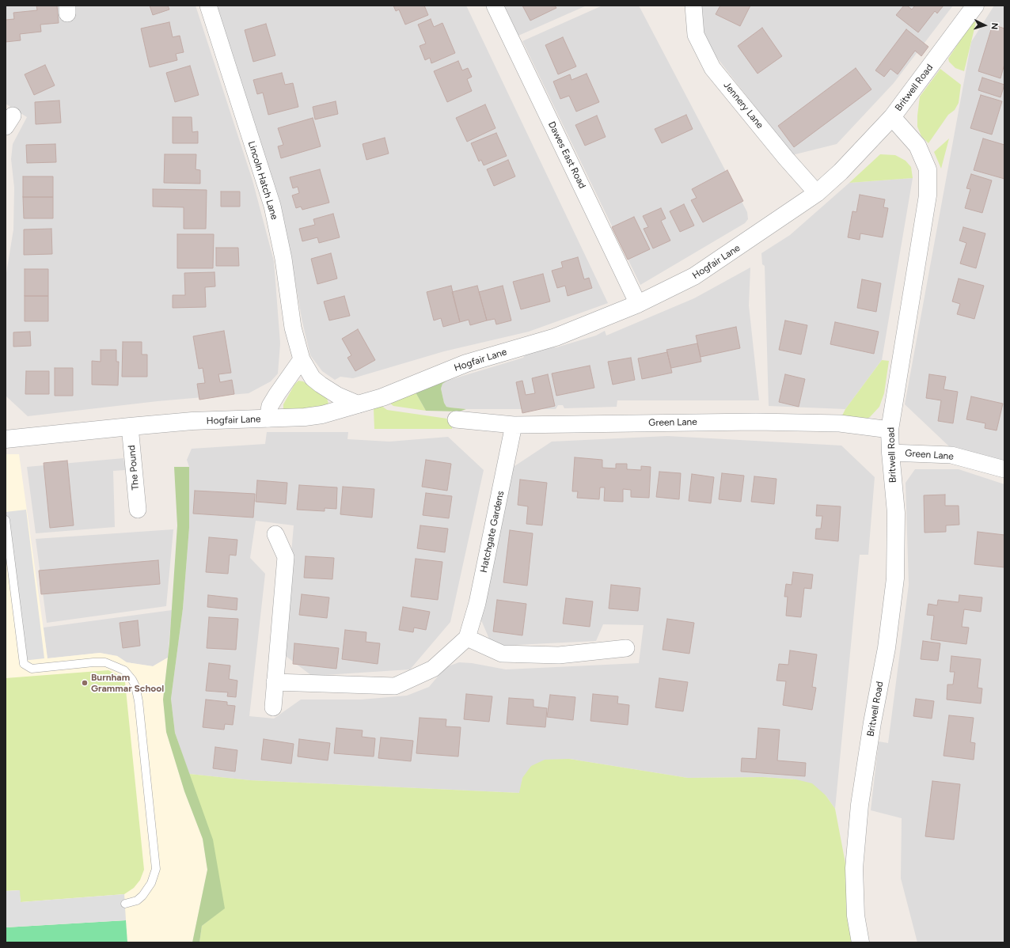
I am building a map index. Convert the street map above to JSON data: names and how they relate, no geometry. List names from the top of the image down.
{
  "streets": {
    "street": [
      "Britwell Road",
      "Jennery Lane",
      "Dawes East Road",
      "Lincoln Hatch Lane",
      "Hogfair Lane",
      "Green Lane",
      "The Pound",
      "Hatchgate Gardens"
    ]
  },
  "crossings": [
    ["Britwell Road", "Hogfair Lane"],
    ["Britwell Road", "Green Lane"],
    ["Jennery Lane", "Hogfair Lane"],
    ["Dawes East Road", "Hogfair Lane"],
    ["Lincoln Hatch Lane", "Hogfair Lane"],
    ["Hogfair Lane", "The Pound"],
    ["Green Lane", "Hatchgate Gardens"]
  ],
  "places": ["Burnham Grammar School"],
  "north": "right"
}
